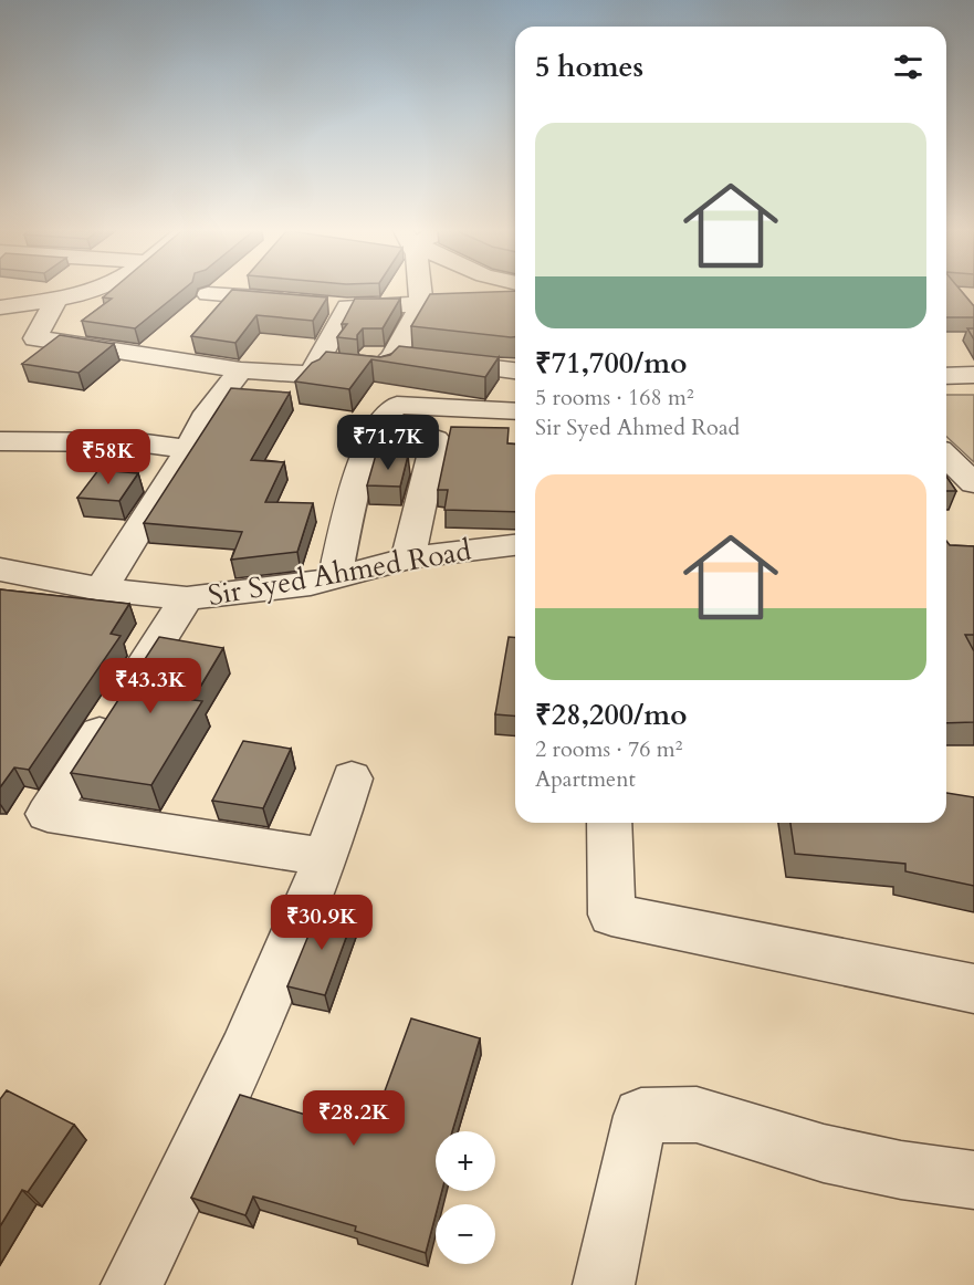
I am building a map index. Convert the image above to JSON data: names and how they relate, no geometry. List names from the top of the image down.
{
  "streets": {
    "street": ["Sir Syed Ahmed Road"]
  },
  "page": {
    "heading": "5 homes",
    "list": [
      {
        "name": "₹71,700/mo",
        "note": "5 rooms · 168 m² · Sir Syed Ahmed Road"
      },
      {
        "name": "₹28,200/mo",
        "note": "2 rooms · 76 m² · Apartment"
      }
    ],
    "price": [
      "₹71.7K",
      "₹58K",
      "₹43.3K",
      "₹30.9K",
      "₹28.2K"
    ],
    "map_buttons": ["+", "−"]
  }
}
